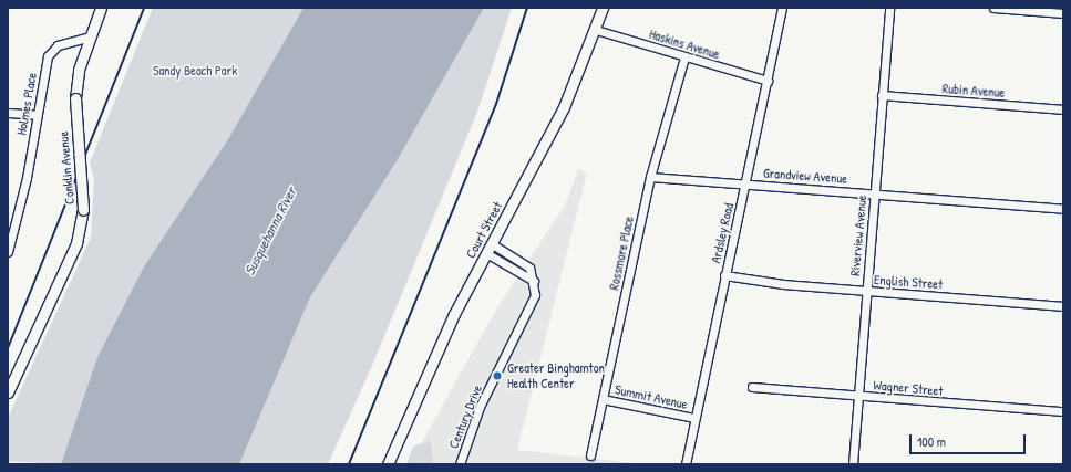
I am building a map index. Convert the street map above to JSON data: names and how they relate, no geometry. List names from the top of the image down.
{
  "streets": {
    "main road": ["Conklin Avenue", "Court Street"],
    "street": [
      "Haskins Avenue",
      "Rubin Avenue",
      "Holmes Place",
      "Grandview Avenue",
      "Ardsley Road",
      "Riverview Avenue",
      "Rossmore Place",
      "English Street",
      "Wagner Street",
      "Summit Avenue",
      "Century Drive"
    ]
  },
  "crossings": [
    ["Haskins Avenue", "Court Street"],
    ["Haskins Avenue", "Ardsley Road"],
    ["Haskins Avenue", "Rossmore Place"],
    ["Rubin Avenue", "Riverview Avenue"],
    ["Holmes Place", "Conklin Avenue"],
    ["Grandview Avenue", "Ardsley Road"],
    ["Grandview Avenue", "Riverview Avenue"],
    ["Grandview Avenue", "Rossmore Place"],
    ["Court Street", "Century Drive"],
    ["Ardsley Road", "English Street"],
    ["Ardsley Road", "Summit Avenue"],
    ["Riverview Avenue", "English Street"],
    ["Riverview Avenue", "Wagner Street"],
    ["Rossmore Place", "Summit Avenue"]
  ],
  "water": ["Susquehanna River"],
  "parks": ["Sandy Beach Park"],
  "places": ["Greater Binghamton Health Center"],
  "scale_bar": "100 m"
}
